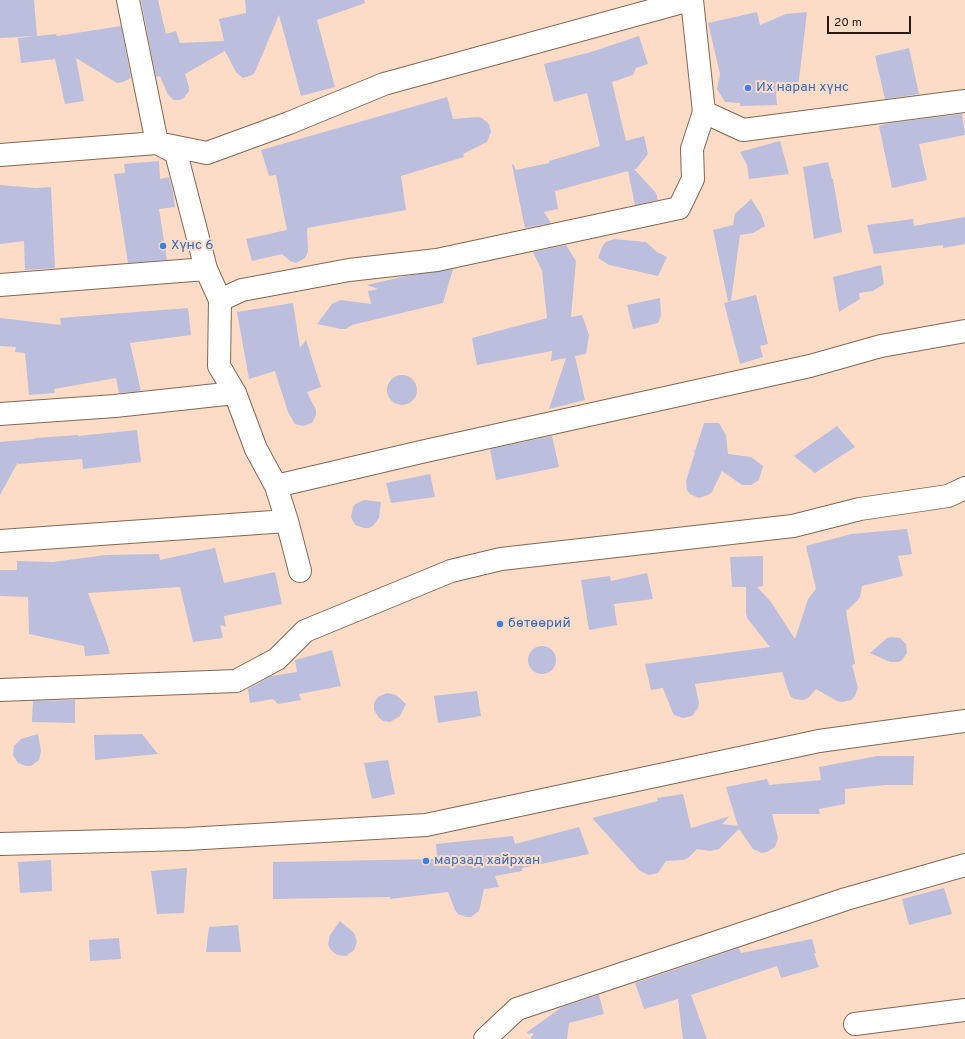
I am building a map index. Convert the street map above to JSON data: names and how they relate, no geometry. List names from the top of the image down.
{
  "places": [
    "Их наран хүнс",
    "Хүнс 6",
    "бөтөөрий",
    "марзад хайрхан"
  ],
  "scale_bar": "20 m"
}
